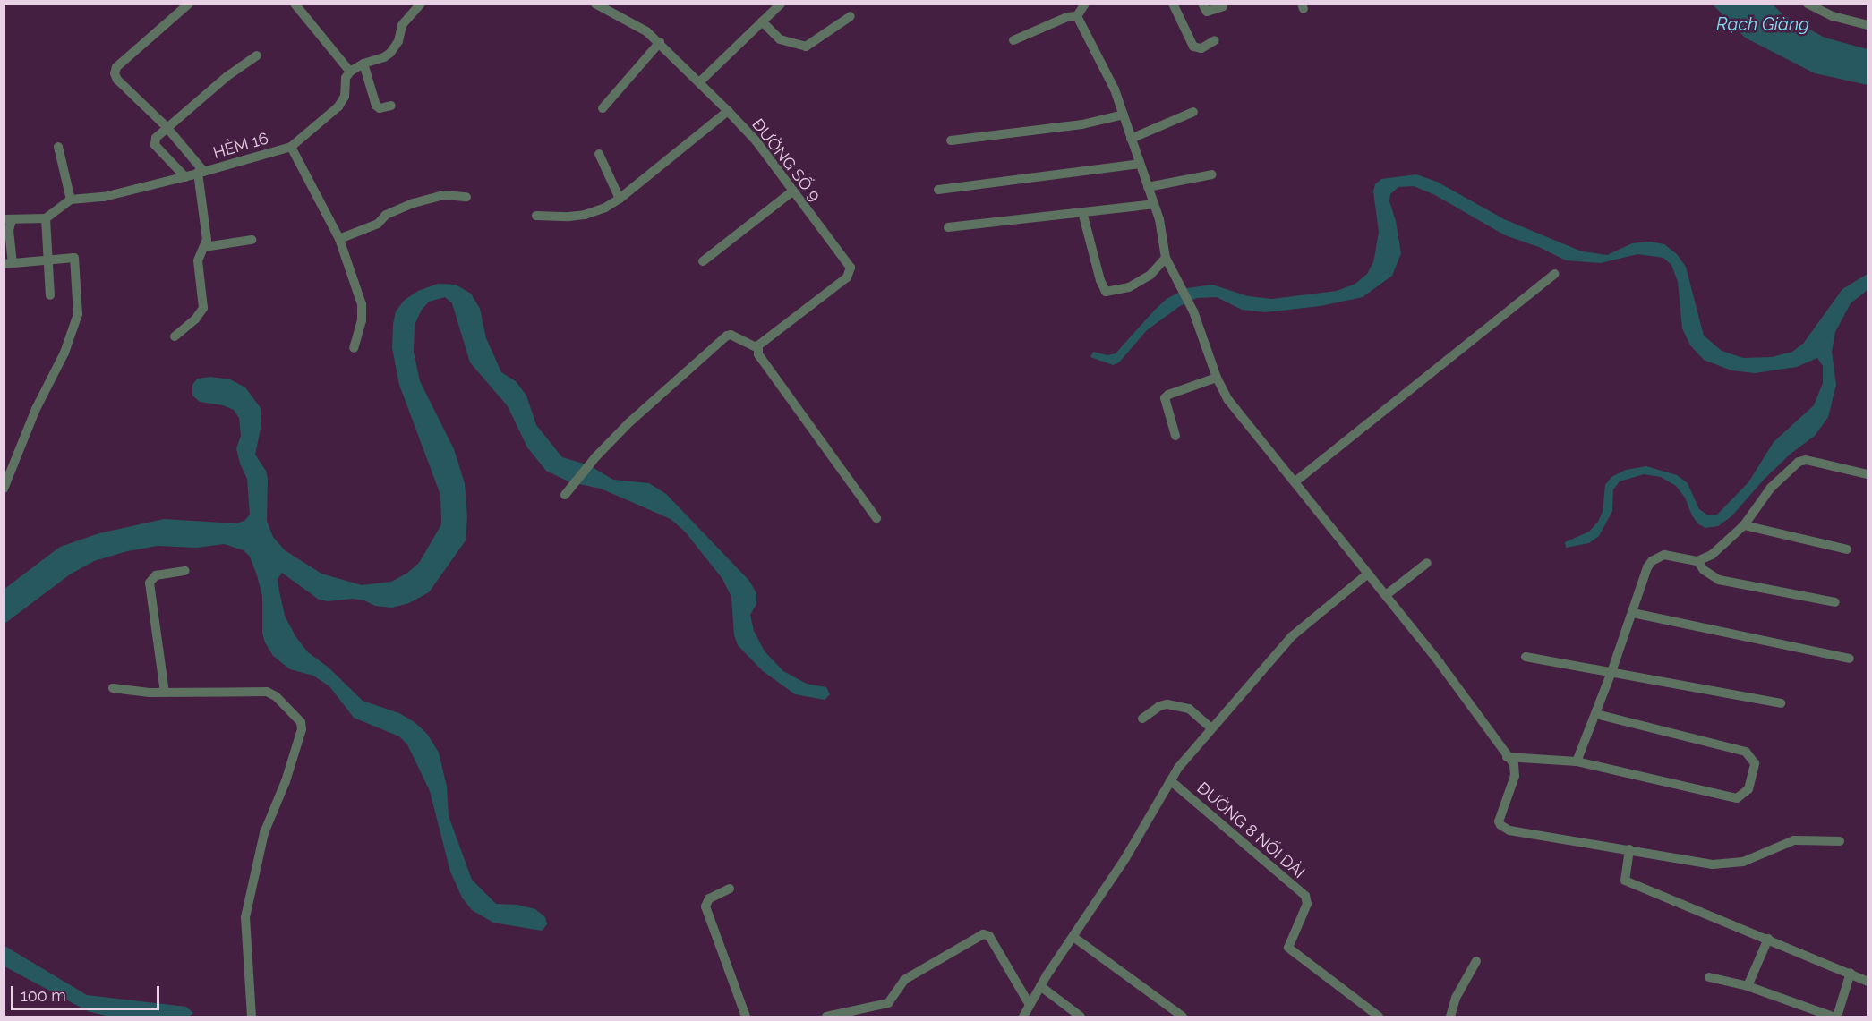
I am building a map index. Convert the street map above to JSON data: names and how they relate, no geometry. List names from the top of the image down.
{
  "streets": {
    "street": ["HẺM 16", "ĐƯỜNG SỐ 9", "ĐƯỜNG 8 NỐI DÀI"]
  },
  "water": ["Rạch Giàng"],
  "scale_bar": "100 m"
}
